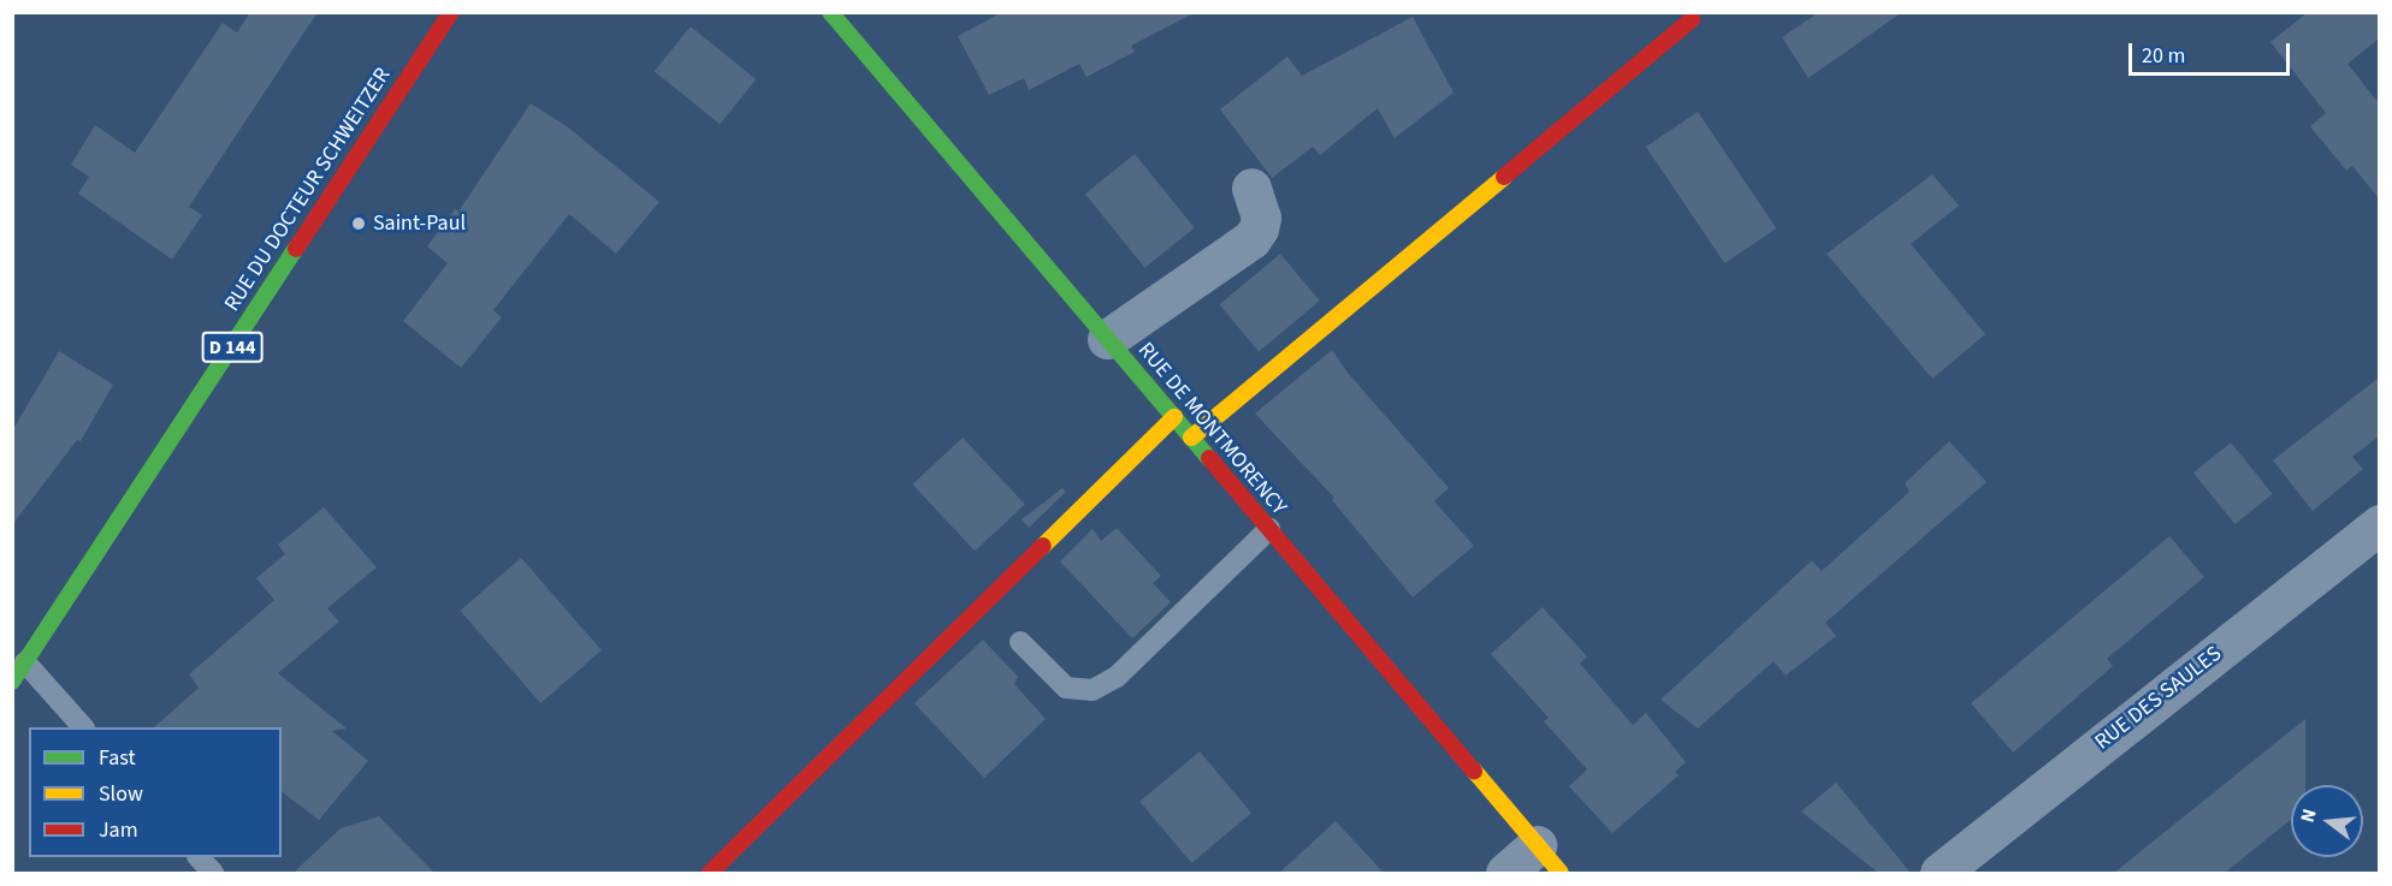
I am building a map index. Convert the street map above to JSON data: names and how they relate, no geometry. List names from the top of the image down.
{
  "streets": {
    "street": [
      "RUE DU DOCTEUR SCHWEITZER",
      "D 144",
      "RUE DE MONTMORENCY",
      "RUE DES SAULES"
    ]
  },
  "places": ["Saint-Paul"],
  "legend": ["Fast", "Slow", "Jam"],
  "scale_bar": "20 m",
  "north": "left"
}
